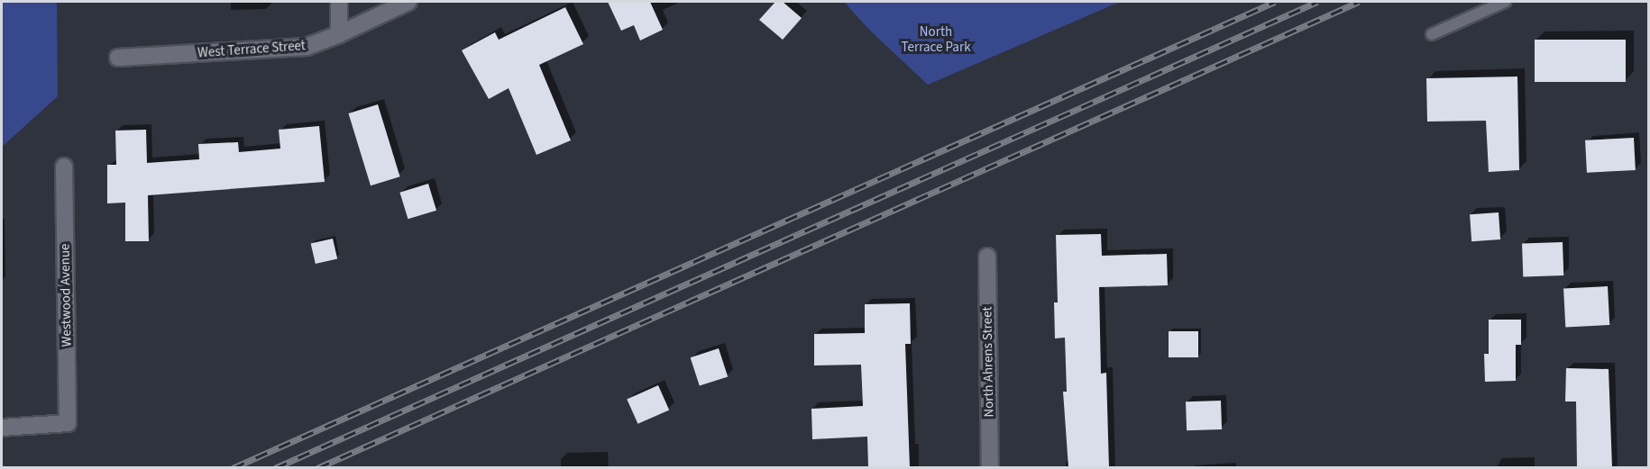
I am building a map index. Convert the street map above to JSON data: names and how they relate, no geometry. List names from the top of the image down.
{
  "streets": {
    "street": ["West Terrace Street", "Westwood Avenue", "North Ahrens Street"]
  },
  "parks": ["North Terrace Park"]
}
